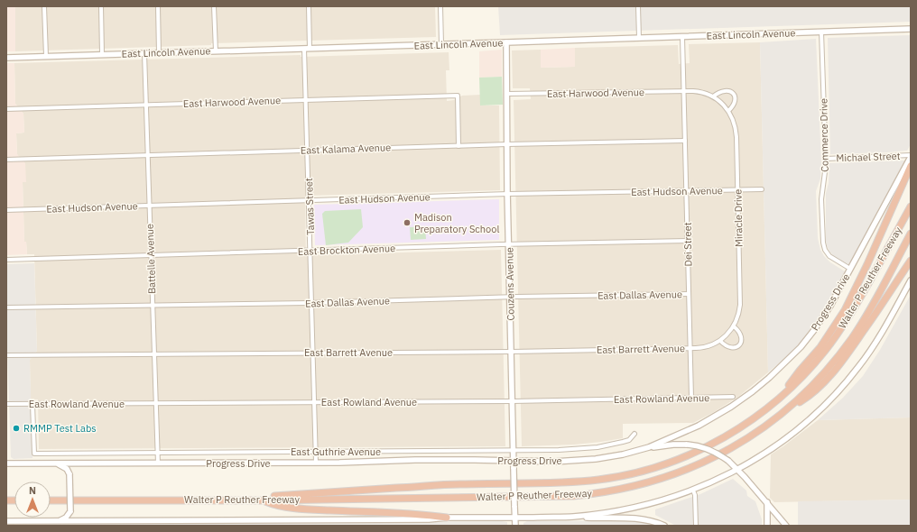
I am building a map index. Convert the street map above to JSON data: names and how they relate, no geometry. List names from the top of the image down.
{
  "streets": {
    "highway": ["Walter P Reuther Freeway"],
    "main road": ["East Lincoln Avenue", "Couzens Avenue", "Progress Drive"],
    "street": [
      "East Harwood Avenue",
      "Commerce Drive",
      "East Kalama Avenue",
      "Michael Street",
      "East Hudson Avenue",
      "Tawas Street",
      "Miracle Drive",
      "Dei Street",
      "East Brockton Avenue",
      "Battelle Avenue",
      "East Dallas Avenue",
      "East Barrett Avenue",
      "East Rowland Avenue",
      "East Guthrie Avenue"
    ]
  },
  "crossings": [
    ["East Lincoln Avenue", "Commerce Drive"],
    ["East Lincoln Avenue", "Tawas Street"],
    ["East Lincoln Avenue", "Dei Street"],
    ["East Lincoln Avenue", "Battelle Avenue"],
    ["East Lincoln Avenue", "Couzens Avenue"],
    ["East Harwood Avenue", "East Kalama Avenue"],
    ["East Harwood Avenue", "Tawas Street"],
    ["East Harwood Avenue", "Miracle Drive"],
    ["East Harwood Avenue", "Dei Street"],
    ["East Harwood Avenue", "Battelle Avenue"],
    ["East Harwood Avenue", "Couzens Avenue"],
    ["Commerce Drive", "Michael Street"],
    ["Commerce Drive", "Progress Drive"],
    ["East Kalama Avenue", "Tawas Street"],
    ["East Kalama Avenue", "Dei Street"],
    ["East Kalama Avenue", "Battelle Avenue"],
    ["East Kalama Avenue", "Couzens Avenue"],
    ["Michael Street", "Progress Drive"],
    ["East Hudson Avenue", "Tawas Street"],
    ["East Hudson Avenue", "Miracle Drive"],
    ["East Hudson Avenue", "Dei Street"],
    ["East Hudson Avenue", "Battelle Avenue"],
    ["East Hudson Avenue", "Couzens Avenue"],
    ["Tawas Street", "East Brockton Avenue"],
    ["Tawas Street", "East Dallas Avenue"],
    ["Tawas Street", "Progress Drive"],
    ["Tawas Street", "East Barrett Avenue"],
    ["Tawas Street", "East Rowland Avenue"],
    ["Tawas Street", "East Guthrie Avenue"],
    ["Miracle Drive", "Dei Street"],
    ["Miracle Drive", "East Barrett Avenue"],
    ["Dei Street", "East Brockton Avenue"],
    ["Dei Street", "East Dallas Avenue"],
    ["Dei Street", "East Barrett Avenue"],
    ["Dei Street", "East Rowland Avenue"],
    ["East Brockton Avenue", "Battelle Avenue"],
    ["East Brockton Avenue", "Couzens Avenue"],
    ["Battelle Avenue", "East Dallas Avenue"],
    ["Battelle Avenue", "Progress Drive"],
    ["Battelle Avenue", "East Barrett Avenue"],
    ["Battelle Avenue", "East Rowland Avenue"],
    ["Battelle Avenue", "East Guthrie Avenue"],
    ["Couzens Avenue", "East Dallas Avenue"],
    ["Couzens Avenue", "Progress Drive"],
    ["Couzens Avenue", "East Barrett Avenue"],
    ["Couzens Avenue", "East Rowland Avenue"],
    ["Couzens Avenue", "East Guthrie Avenue"],
    ["East Rowland Avenue", "East Guthrie Avenue"]
  ],
  "places": ["Madison Preparatory School", "RMMP Test Labs"],
  "north": "top"
}
